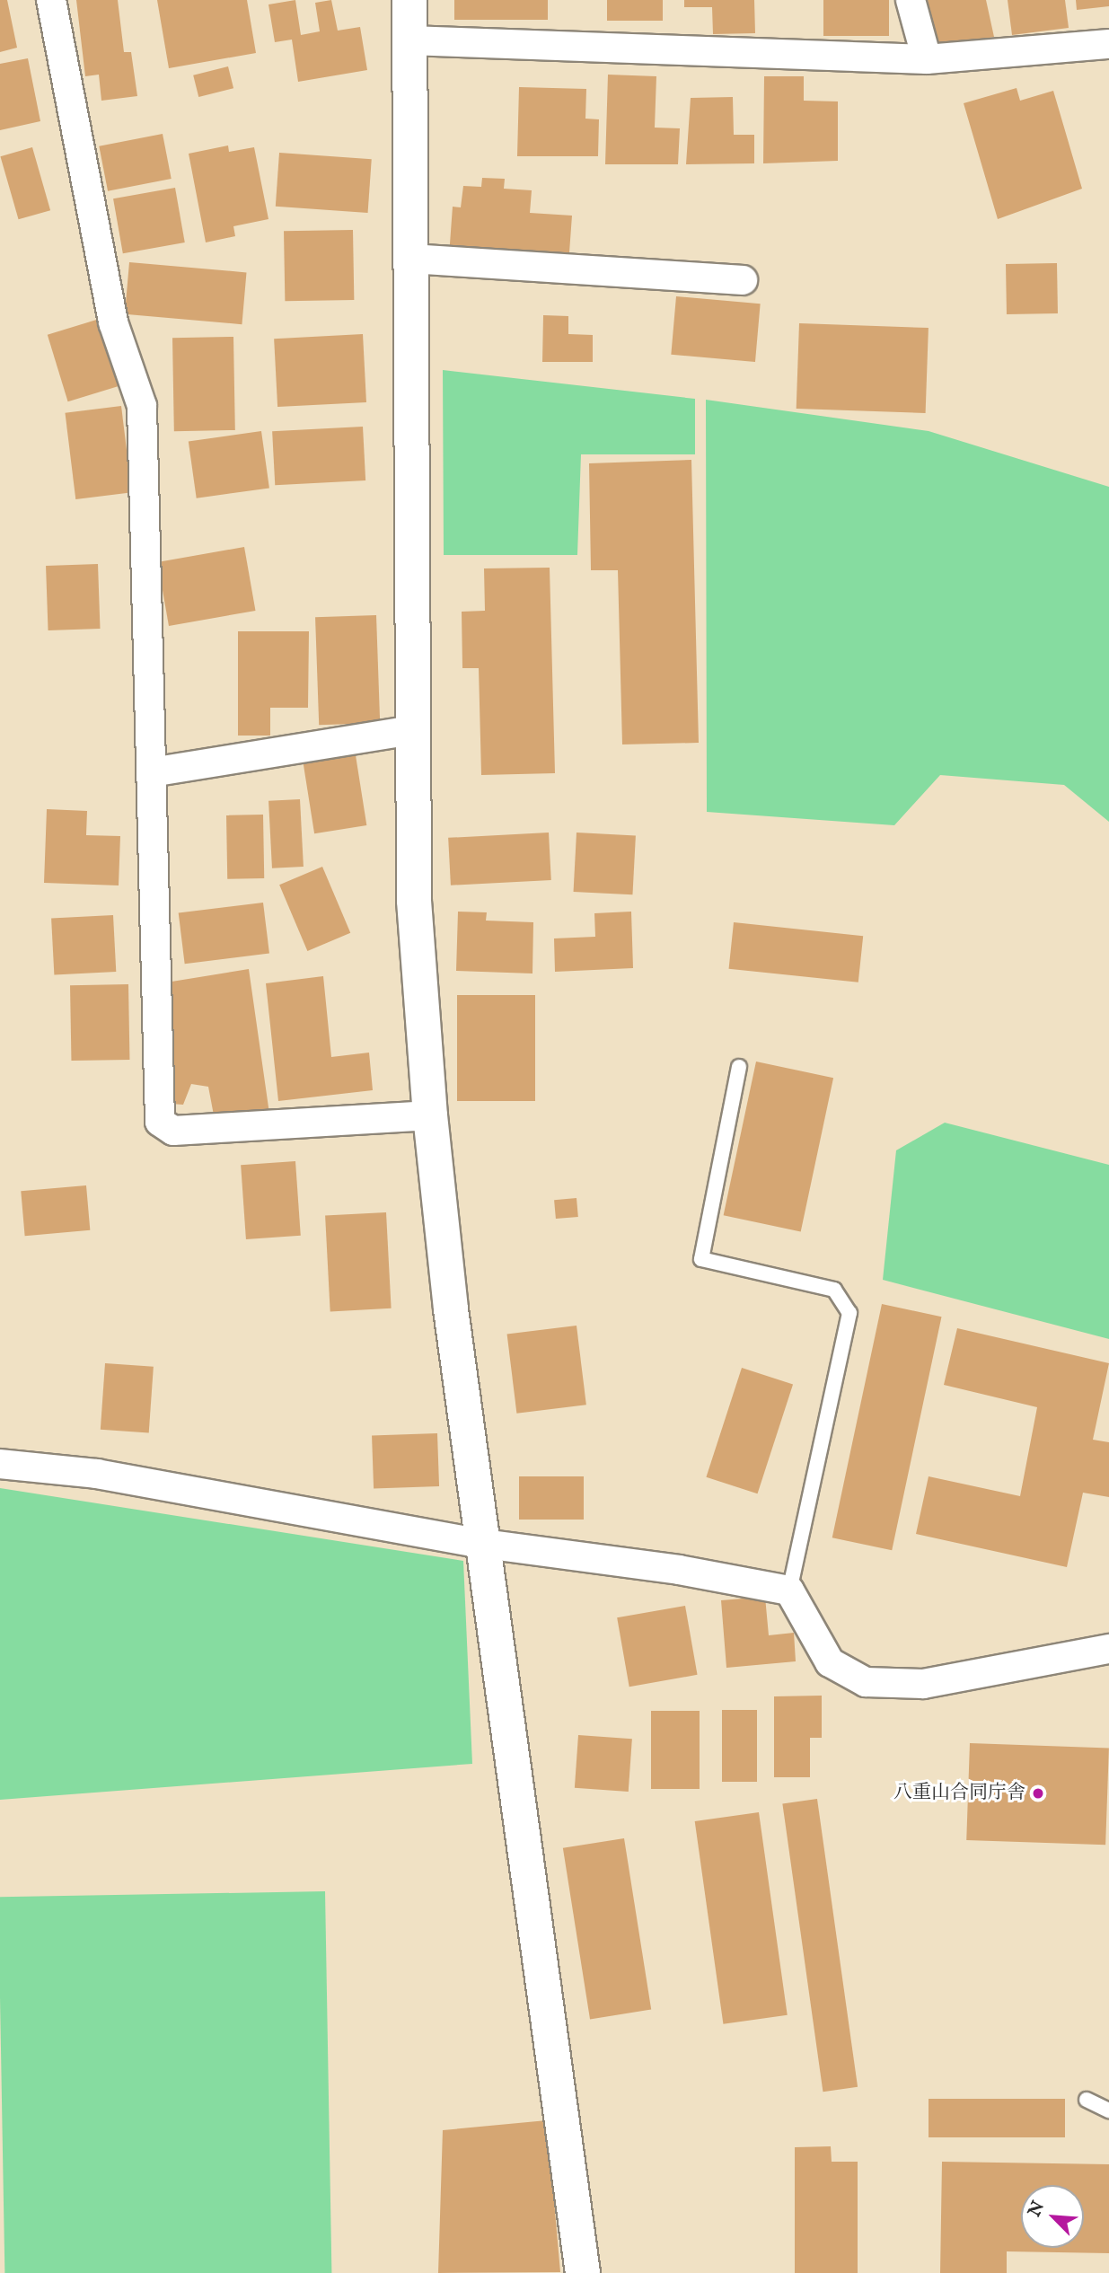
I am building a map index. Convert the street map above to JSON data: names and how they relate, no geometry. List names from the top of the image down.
{
  "places": ["八重山合同庁舎"],
  "north": "top left"
}
